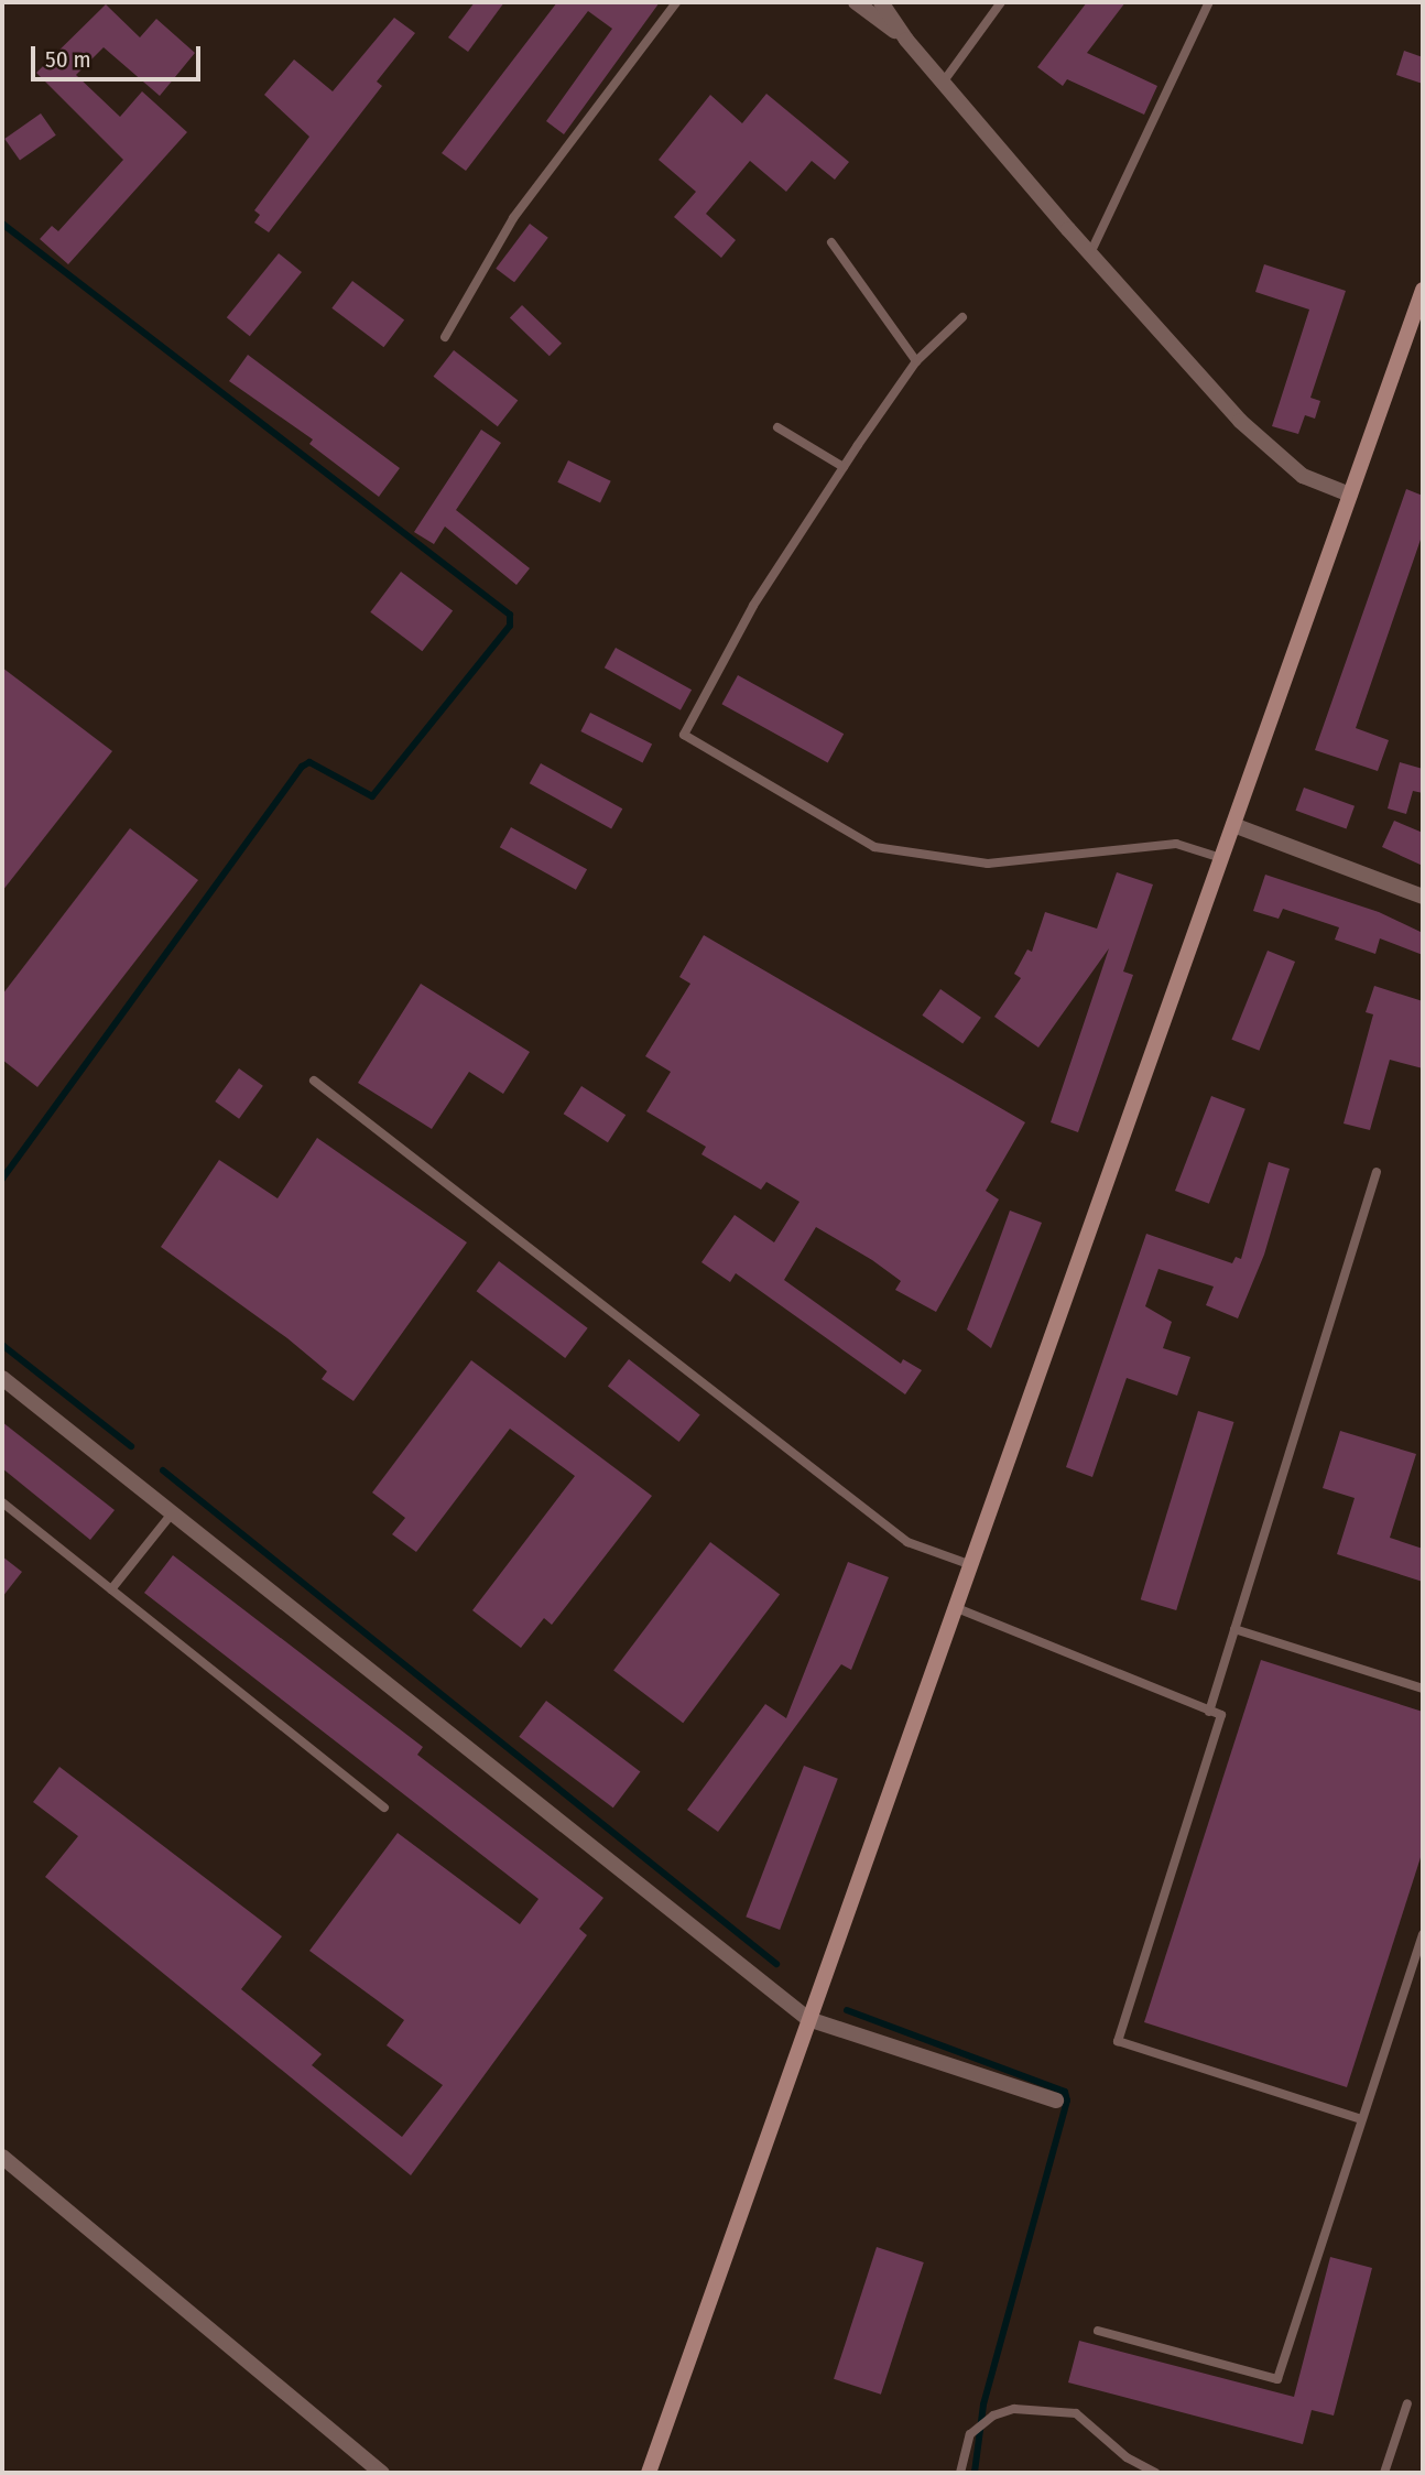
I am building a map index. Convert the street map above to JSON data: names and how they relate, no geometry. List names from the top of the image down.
{
  "scale_bar": "50 m"
}
